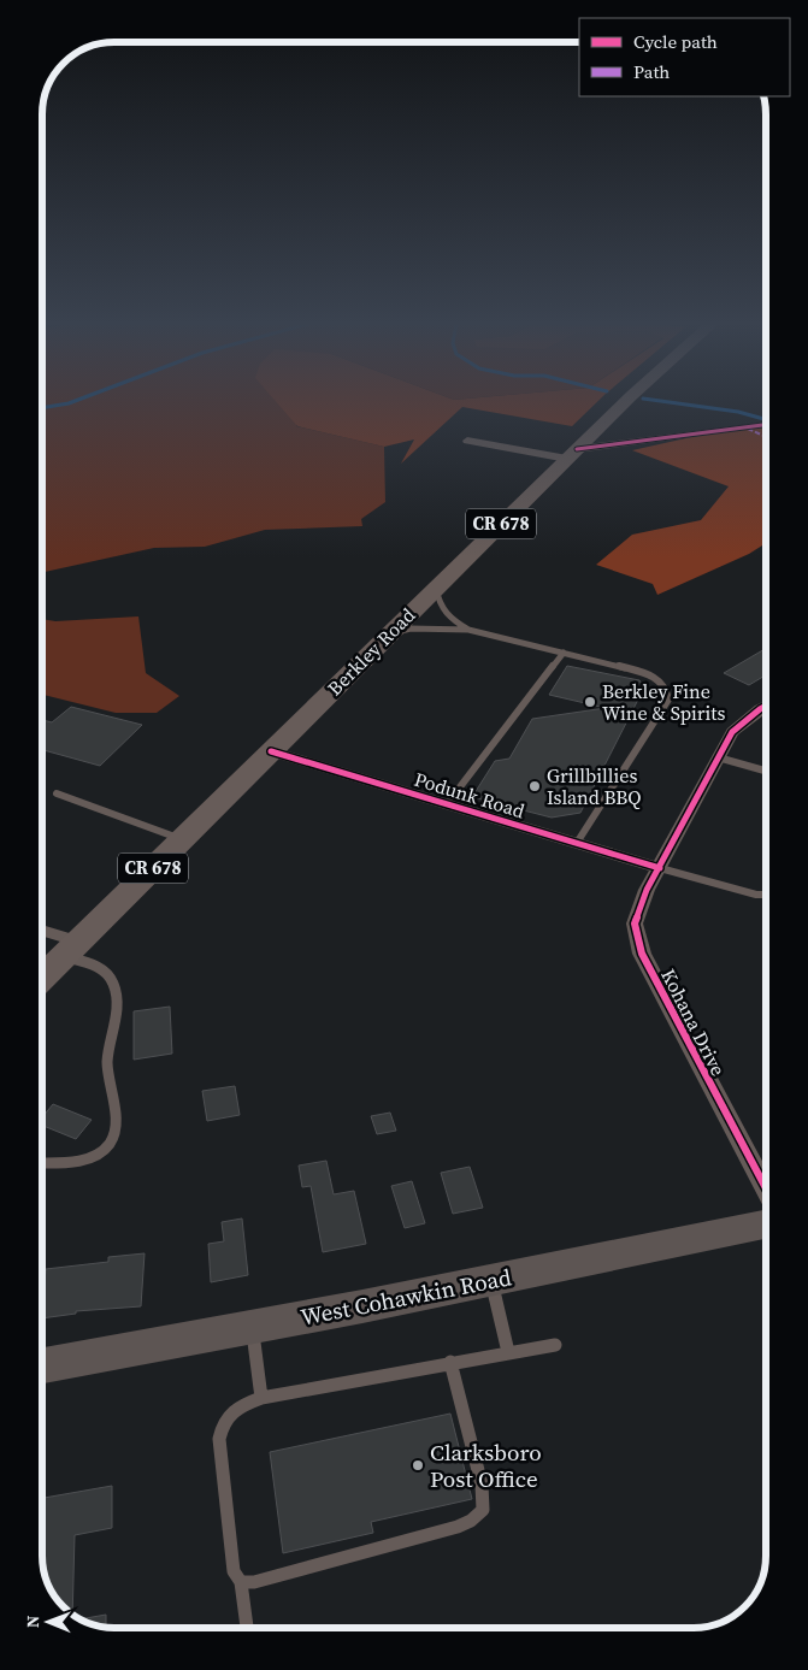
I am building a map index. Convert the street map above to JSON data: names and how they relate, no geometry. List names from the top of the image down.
{
  "streets": {
    "main road": ["CR 678", "Berkley Road", "West Cohawkin Road"],
    "street": ["Podunk Road", "Kohana Drive"]
  },
  "crossings": [
    ["Berkley Road", "Podunk Road"],
    ["Podunk Road", "Kohana Drive"]
  ],
  "places": ["Berkley Fine Wine & Spirits", "Grillbillies Island BBQ", "Clarksboro Post Office"],
  "legend": ["Cycle path", "Path"],
  "north": "left"
}
